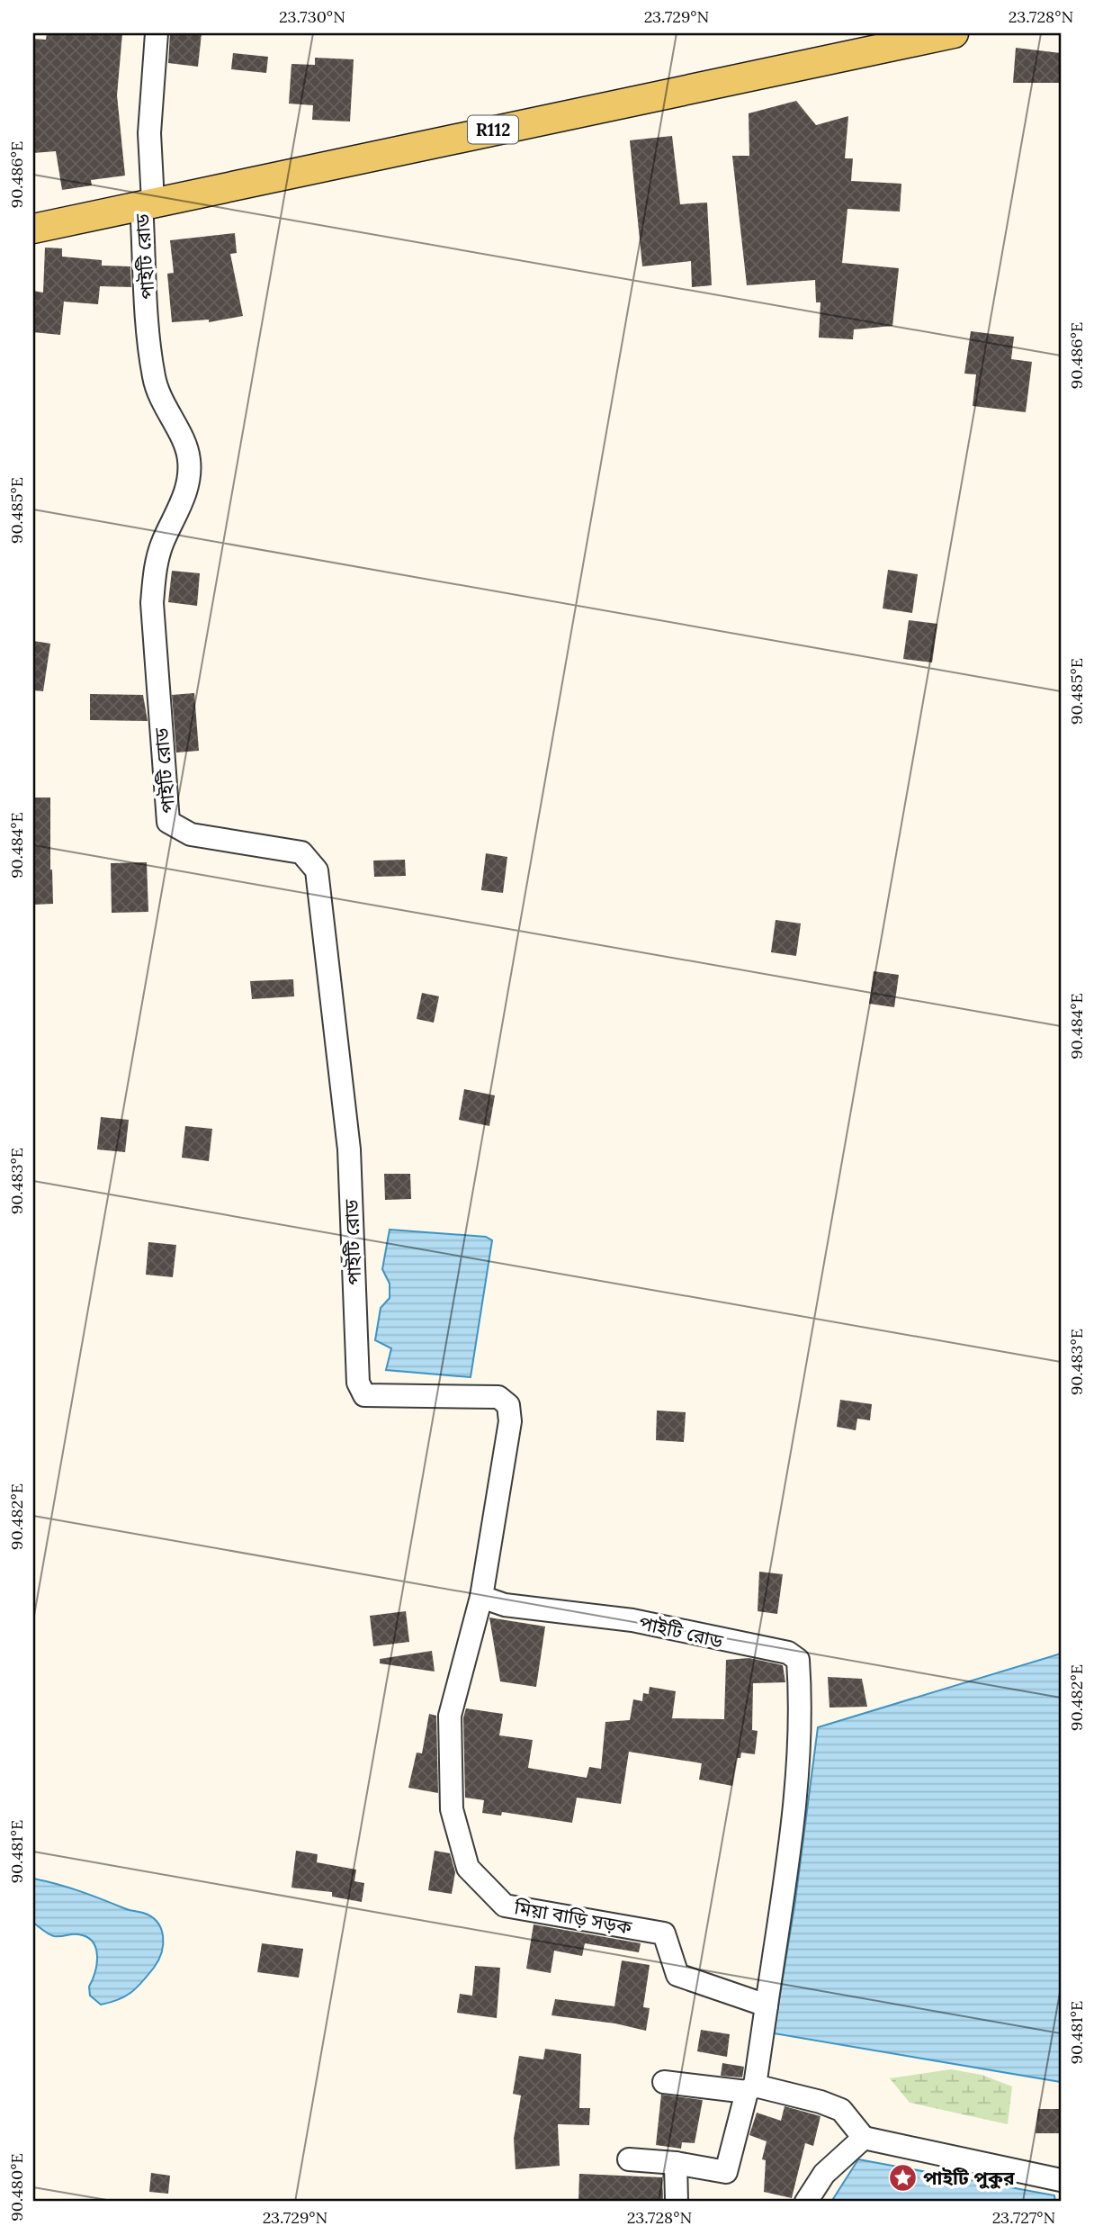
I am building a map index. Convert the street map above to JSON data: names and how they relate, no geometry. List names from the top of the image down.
{
  "streets": {
    "main road": ["R112"],
    "street": ["পাইটি রোড", "মিয়া বাড়ি সড়ক"]
  },
  "crossings": [
    ["R112", "পাইটি রোড"],
    ["পাইটি রোড", "মিয়া বাড়ি সড়ক"]
  ],
  "places": {
    "place": ["পাইটি পুকুর"]
  },
  "coordinates": [
    "23.730°N",
    "23.729°N",
    "23.728°N",
    "90.486°E",
    "90.485°E",
    "90.484°E",
    "90.483°E",
    "90.482°E",
    "90.481°E",
    "90.480°E",
    "23.727°N"
  ]
}
